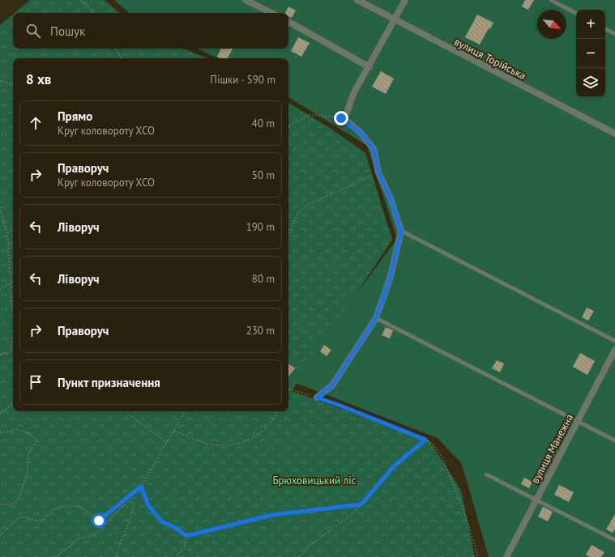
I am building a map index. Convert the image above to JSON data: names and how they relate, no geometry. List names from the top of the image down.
{
  "streets": {
    "street": ["вулиця Торійська", "вулиця Манежна"]
  },
  "parks": ["Брюховицький ліс"],
  "north": "bottom right",
  "page": {
    "map_buttons": ["+", "−"],
    "search": "Пошук",
    "heading": ["8 хв", "Пішки · 590 m"],
    "list": [
      ["Прямо", "Круг коловороту ХСО", "40 m"],
      ["Праворуч", "Круг коловороту ХСО", "50 m"],
      ["Ліворуч", "190 m"],
      ["Ліворуч", "80 m"],
      ["Праворуч", "230 m"],
      "Пункт призначення"
    ]
  }
}
